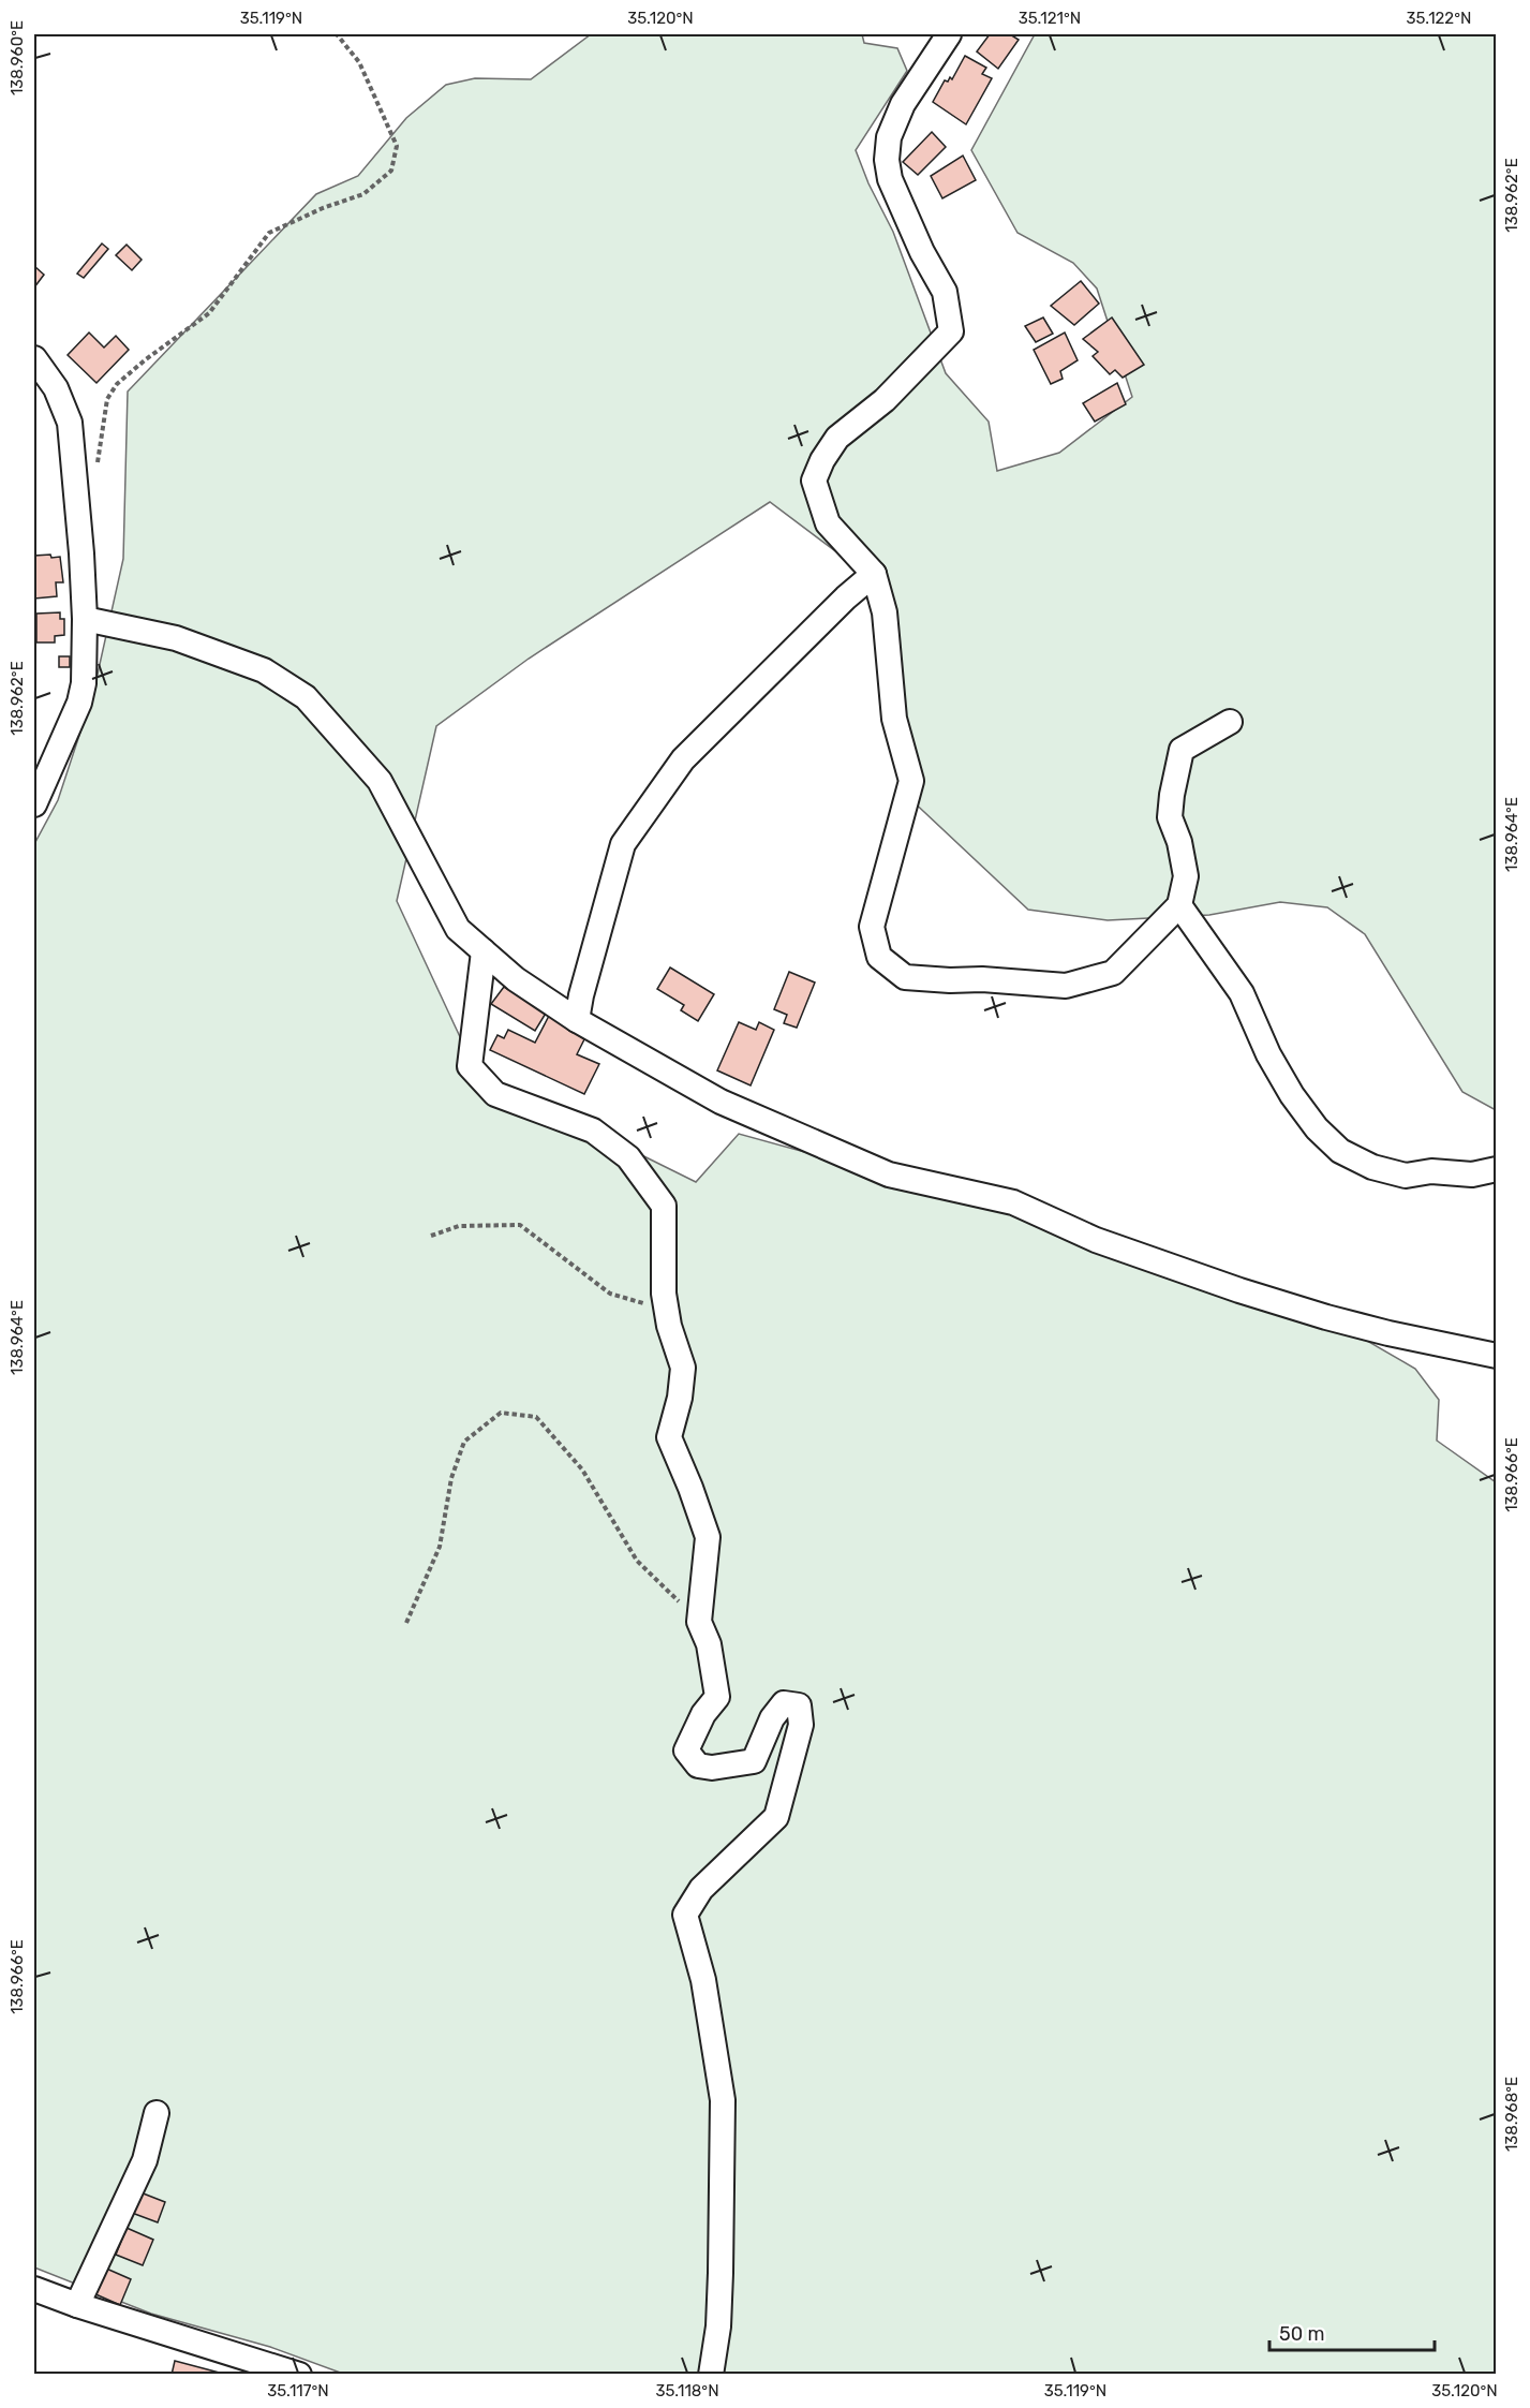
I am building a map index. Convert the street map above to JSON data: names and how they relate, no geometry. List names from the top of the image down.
{
  "scale_bar": "50 m",
  "coordinates": [
    "35.119°N",
    "35.120°N",
    "35.121°N",
    "35.122°N",
    "138.960°E",
    "138.962°E",
    "138.964°E",
    "138.966°E",
    "138.968°E",
    "35.117°N",
    "35.118°N"
  ]
}
